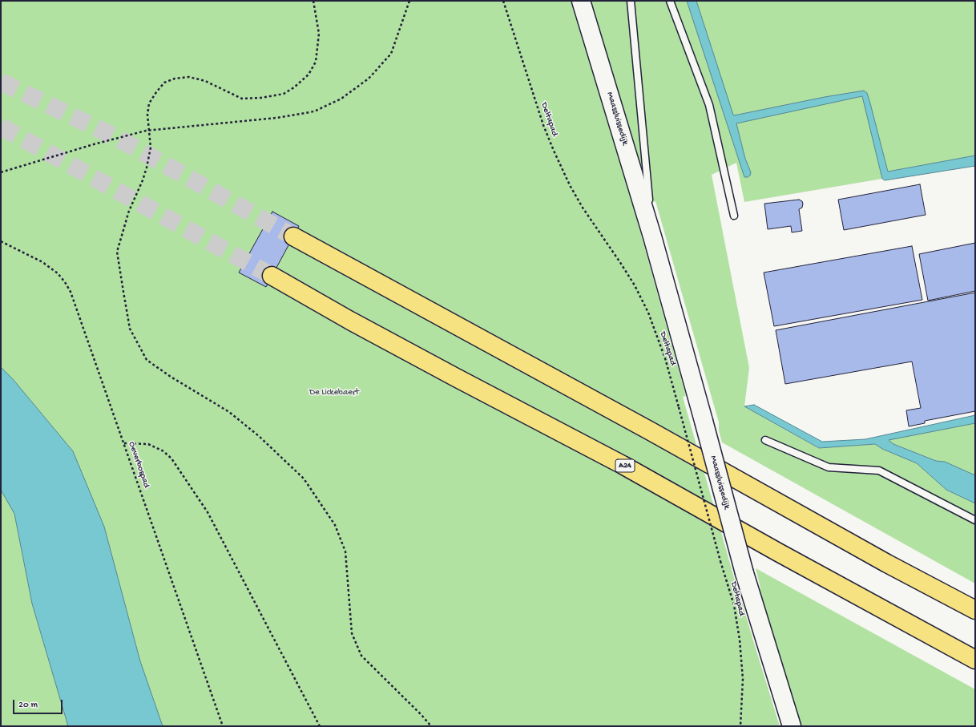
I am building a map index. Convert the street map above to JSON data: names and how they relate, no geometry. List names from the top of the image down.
{
  "streets": {
    "highway": ["A24"],
    "street": ["Maassluissedijk"],
    "path": ["Deltapad", "Oeverbospad"]
  },
  "parks": ["De Lickebaert"],
  "scale_bar": "20 m"
}
